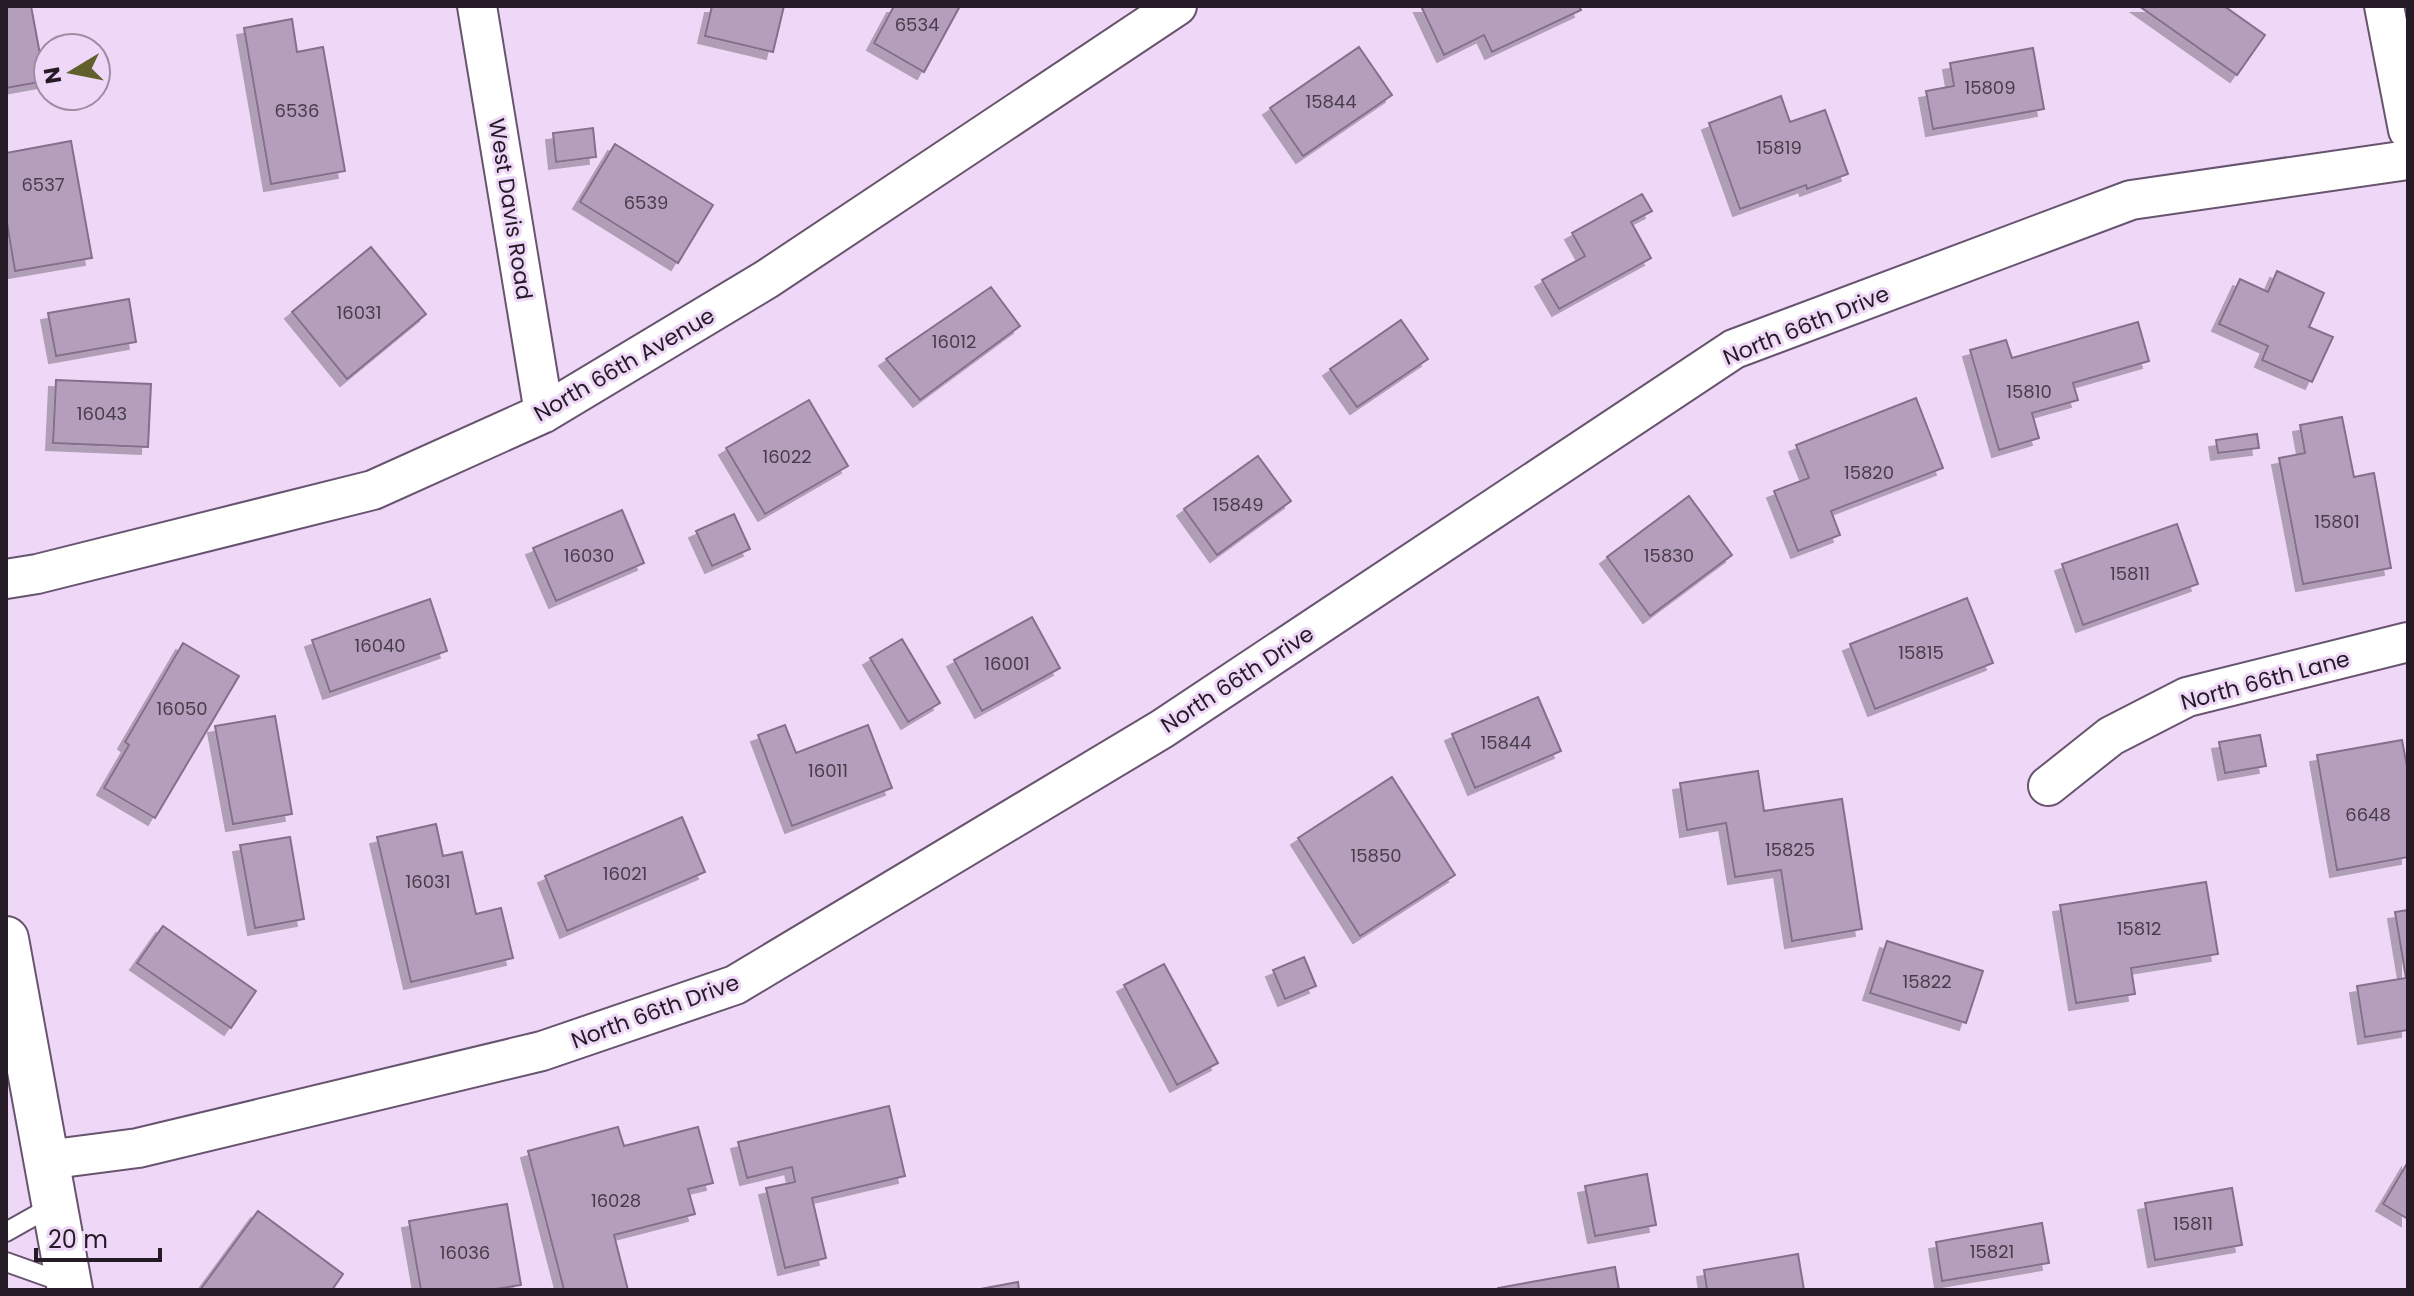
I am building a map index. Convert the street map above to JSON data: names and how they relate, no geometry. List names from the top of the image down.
{
  "streets": {
    "street": [
      "West Davis Road",
      "North 66th Drive",
      "North 66th Avenue",
      "North 66th Lane"
    ]
  },
  "crossings": [
    ["West Davis Road", "North 66th Avenue"]
  ],
  "house_numbers": [
    "6534",
    "15809",
    "15844",
    "6536",
    "15819",
    "6537",
    "6539",
    "16031",
    "16012",
    "15810",
    "16043",
    "16022",
    "15820",
    "15849",
    "15801",
    "16030",
    "15830",
    "15811",
    "16040",
    "15815",
    "16001",
    "16050",
    "15844",
    "16011",
    "6648",
    "15825",
    "15850",
    "16021",
    "16031",
    "15812",
    "15822",
    "16028",
    "15811",
    "15821",
    "16036"
  ],
  "scale_bar": "20 m",
  "north": "left"
}
